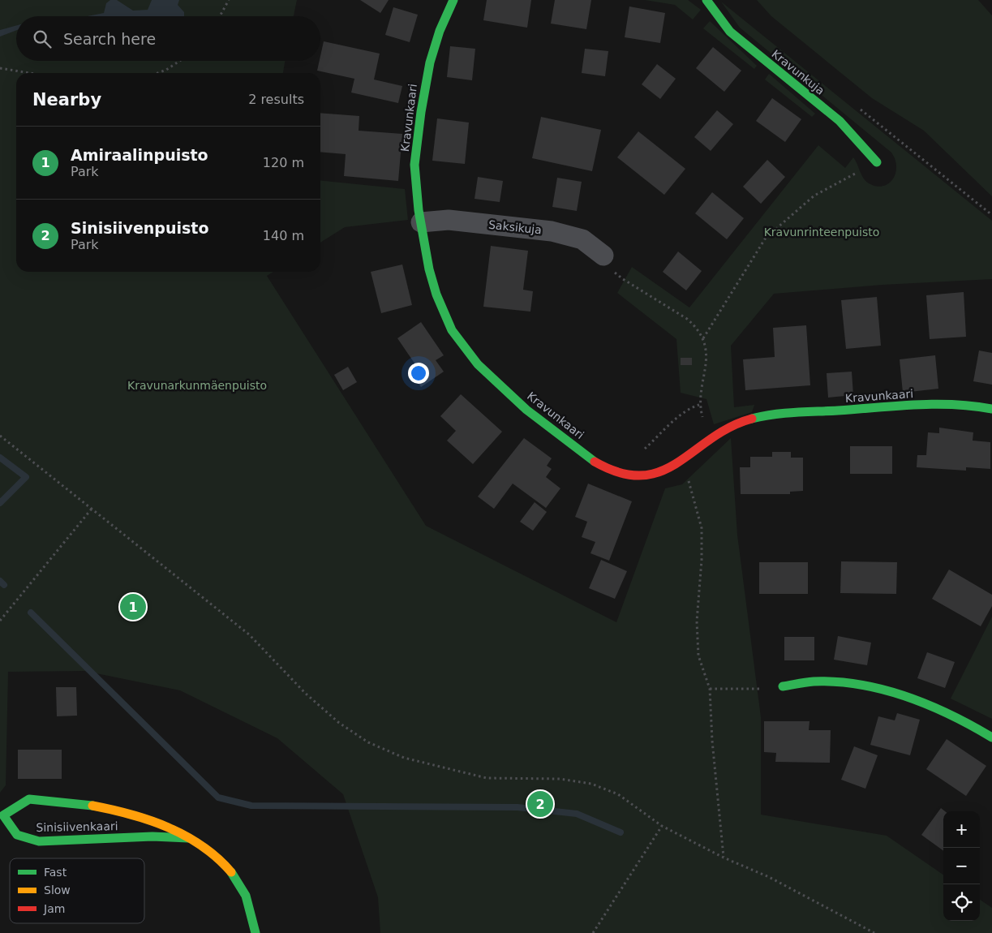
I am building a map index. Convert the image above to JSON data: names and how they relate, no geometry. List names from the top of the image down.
{
  "streets": {
    "street": [
      "Kravunkuja",
      "Kravunkaari",
      "Saksikuja",
      "Sinisiivenkaari"
    ]
  },
  "crossings": [
    ["Kravunkaari", "Saksikuja"]
  ],
  "parks": ["Kravunrinteenpuisto", "Kravunarkunmäenpuisto"],
  "legend": ["Fast", "Slow", "Jam"],
  "page": {
    "search": "Search here",
    "heading": ["Nearby", "2 results"],
    "list": [
      {
        "mark": "1",
        "name": "Amiraalinpuisto",
        "note": "Park",
        "value": "120 m"
      },
      {
        "mark": "2",
        "name": "Sinisiivenpuisto",
        "note": "Park",
        "value": "140 m"
      }
    ],
    "pins": ["1", "2"],
    "map_buttons": ["+", "−"]
  }
}
